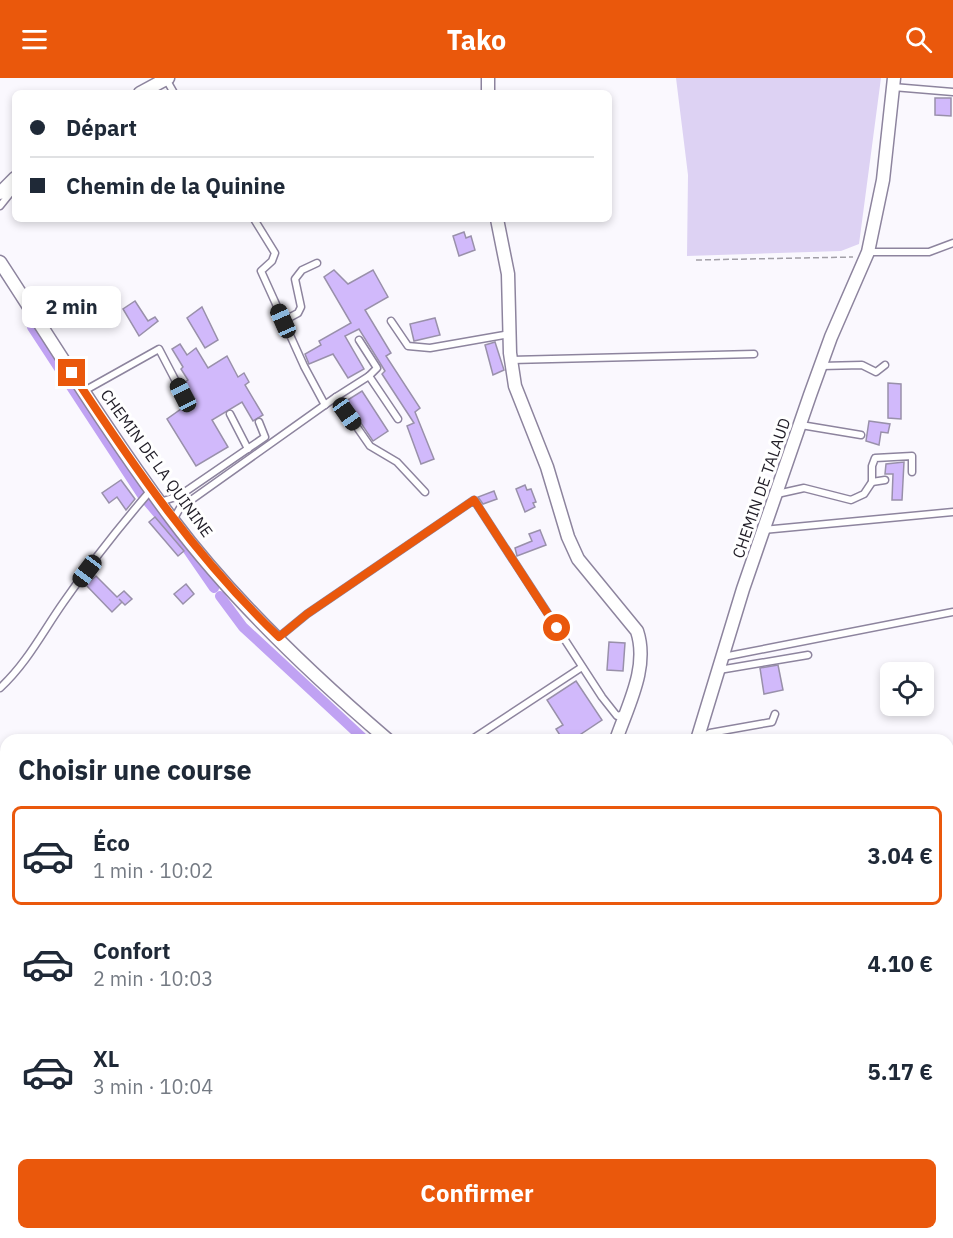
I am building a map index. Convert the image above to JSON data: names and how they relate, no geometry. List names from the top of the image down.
{
  "streets": {
    "street": ["CHEMIN DE LA QUININE", "CHEMIN DE TALAUD"]
  },
  "page": {
    "header": "Tako",
    "banner": ["Départ", "Chemin de la Quinine"],
    "bubble": "2 min",
    "heading": "Choisir une course",
    "list": [
      {
        "name": "Éco",
        "note": "1 min · 10:02",
        "value": "3.04 €"
      },
      {
        "name": "Confort",
        "note": "2 min · 10:03",
        "value": "4.10 €"
      },
      {
        "name": "XL",
        "note": "3 min · 10:04",
        "value": "5.17 €"
      }
    ],
    "buttons": "Confirmer"
  }
}
